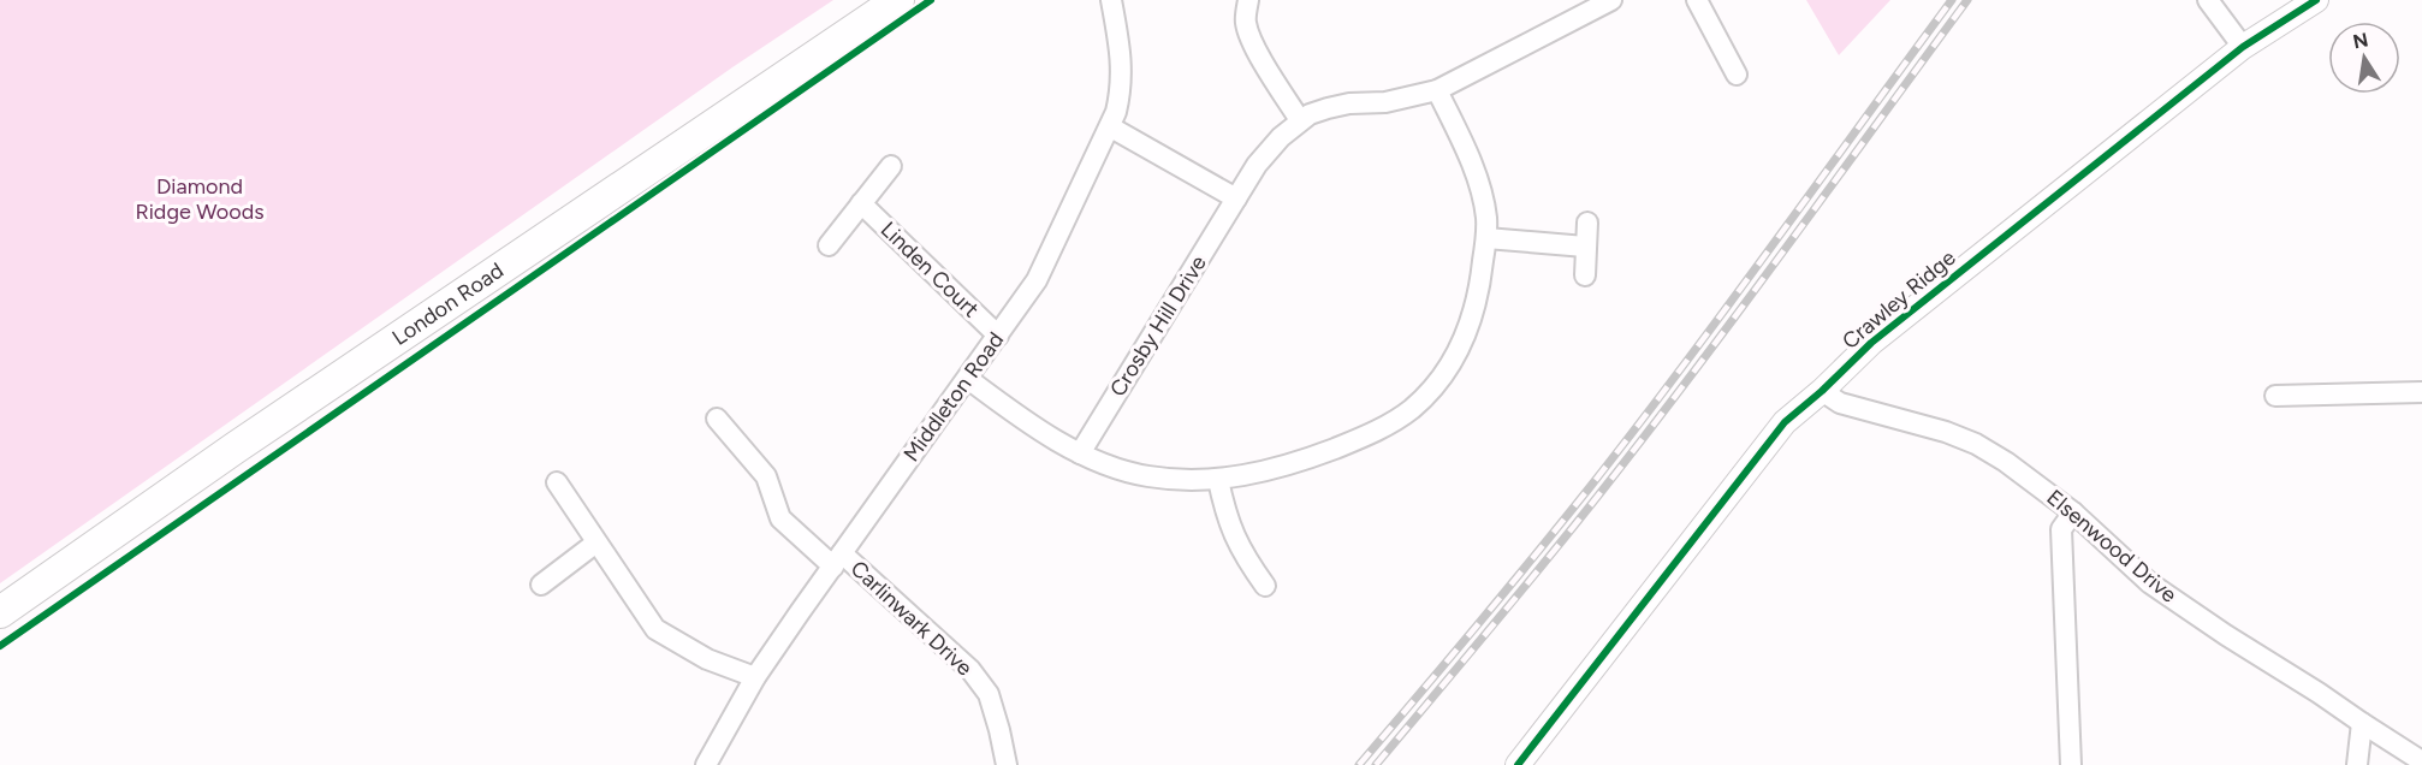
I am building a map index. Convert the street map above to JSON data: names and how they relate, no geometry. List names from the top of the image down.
{
  "streets": {
    "main road": ["London Road"],
    "street": [
      "Linden Court",
      "Crawley Ridge",
      "Crosby Hill Drive",
      "Middleton Road",
      "Elsenwood Drive",
      "Carlinwark Drive"
    ]
  },
  "crossings": [
    ["Linden Court", "Middleton Road"],
    ["Crawley Ridge", "Elsenwood Drive"],
    ["Middleton Road", "Carlinwark Drive"]
  ],
  "parks": ["Diamond Ridge Woods"],
  "north": "top"
}
